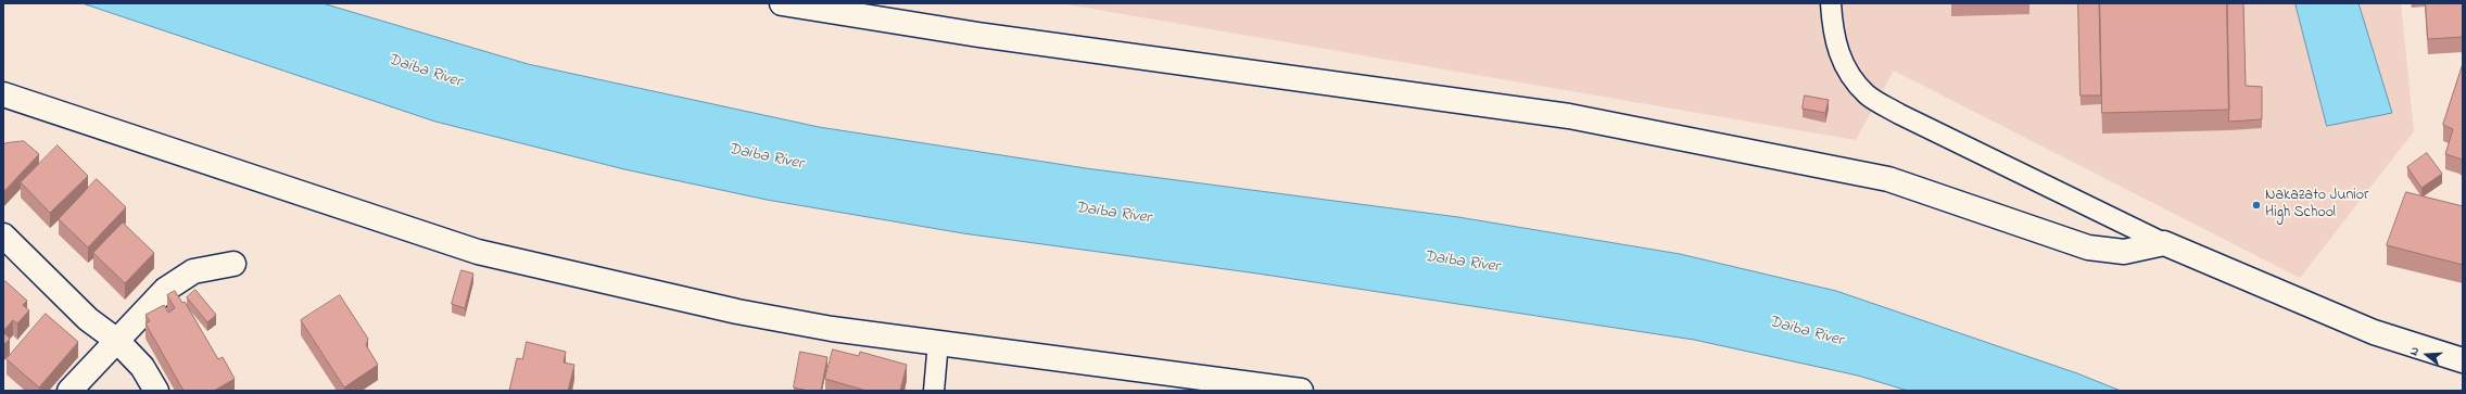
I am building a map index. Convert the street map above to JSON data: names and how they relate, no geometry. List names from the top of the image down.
{
  "water": ["Daiba River"],
  "places": ["Nakazato Junior High School"],
  "north": "left"
}
